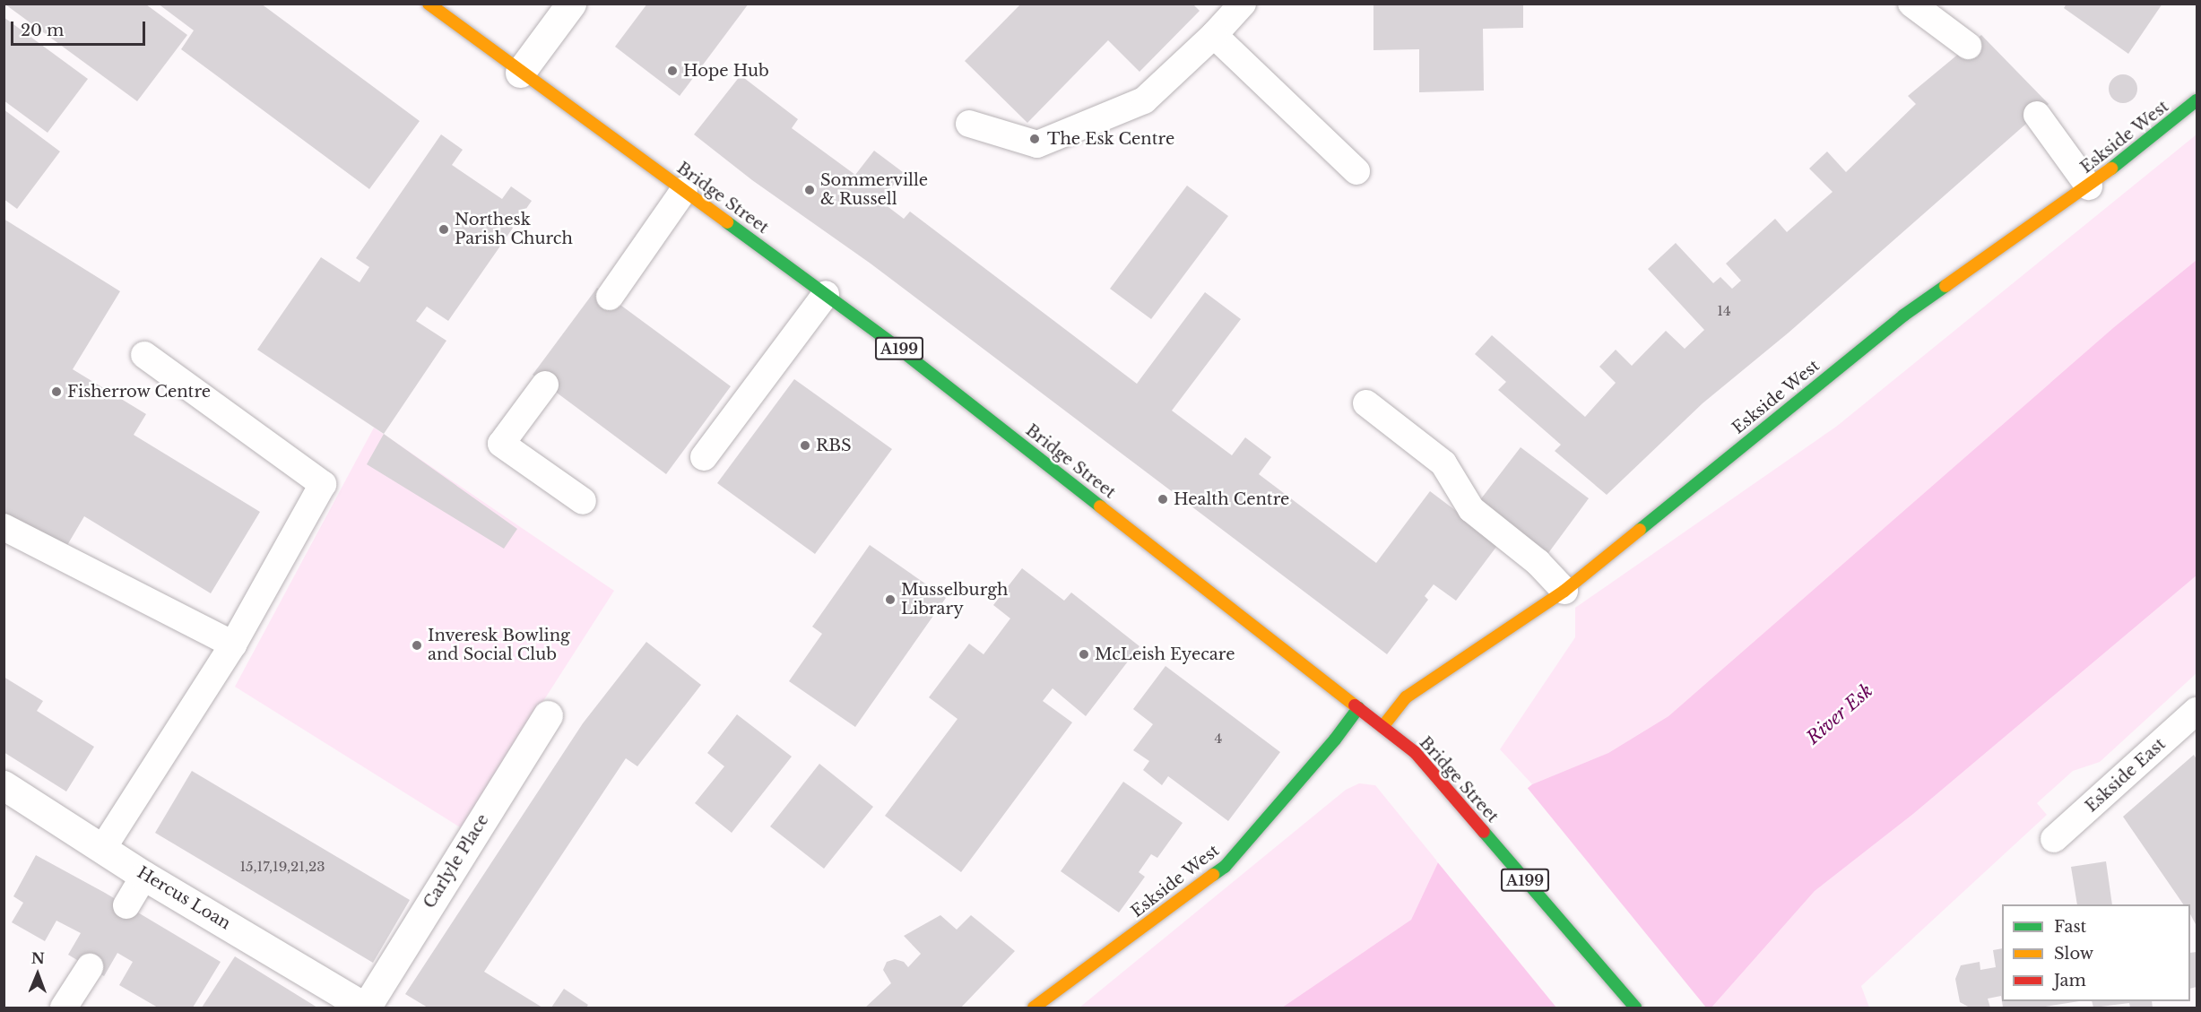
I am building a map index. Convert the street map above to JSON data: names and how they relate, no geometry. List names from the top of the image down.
{
  "streets": {
    "main road": ["Eskside West", "Bridge Street", "A199"],
    "street": ["Carlyle Place", "Hercus Loan"],
    "lane": ["Eskside East"]
  },
  "crossings": [
    ["Eskside West", "Bridge Street"],
    ["Carlyle Place", "Hercus Loan"]
  ],
  "water": ["River Esk"],
  "places": [
    "Hope Hub",
    "The Esk Centre",
    "Sommerville & Russell",
    "Northesk Parish Church",
    "Fisherrow Centre",
    "RBS",
    "Health Centre",
    "Musselburgh Library",
    "Inveresk Bowling and Social Club",
    "McLeish Eyecare"
  ],
  "house_numbers": ["14", "4", "15,17,19,21,23"],
  "legend": ["Fast", "Slow", "Jam"],
  "scale_bar": "20 m",
  "north": "top"
}
